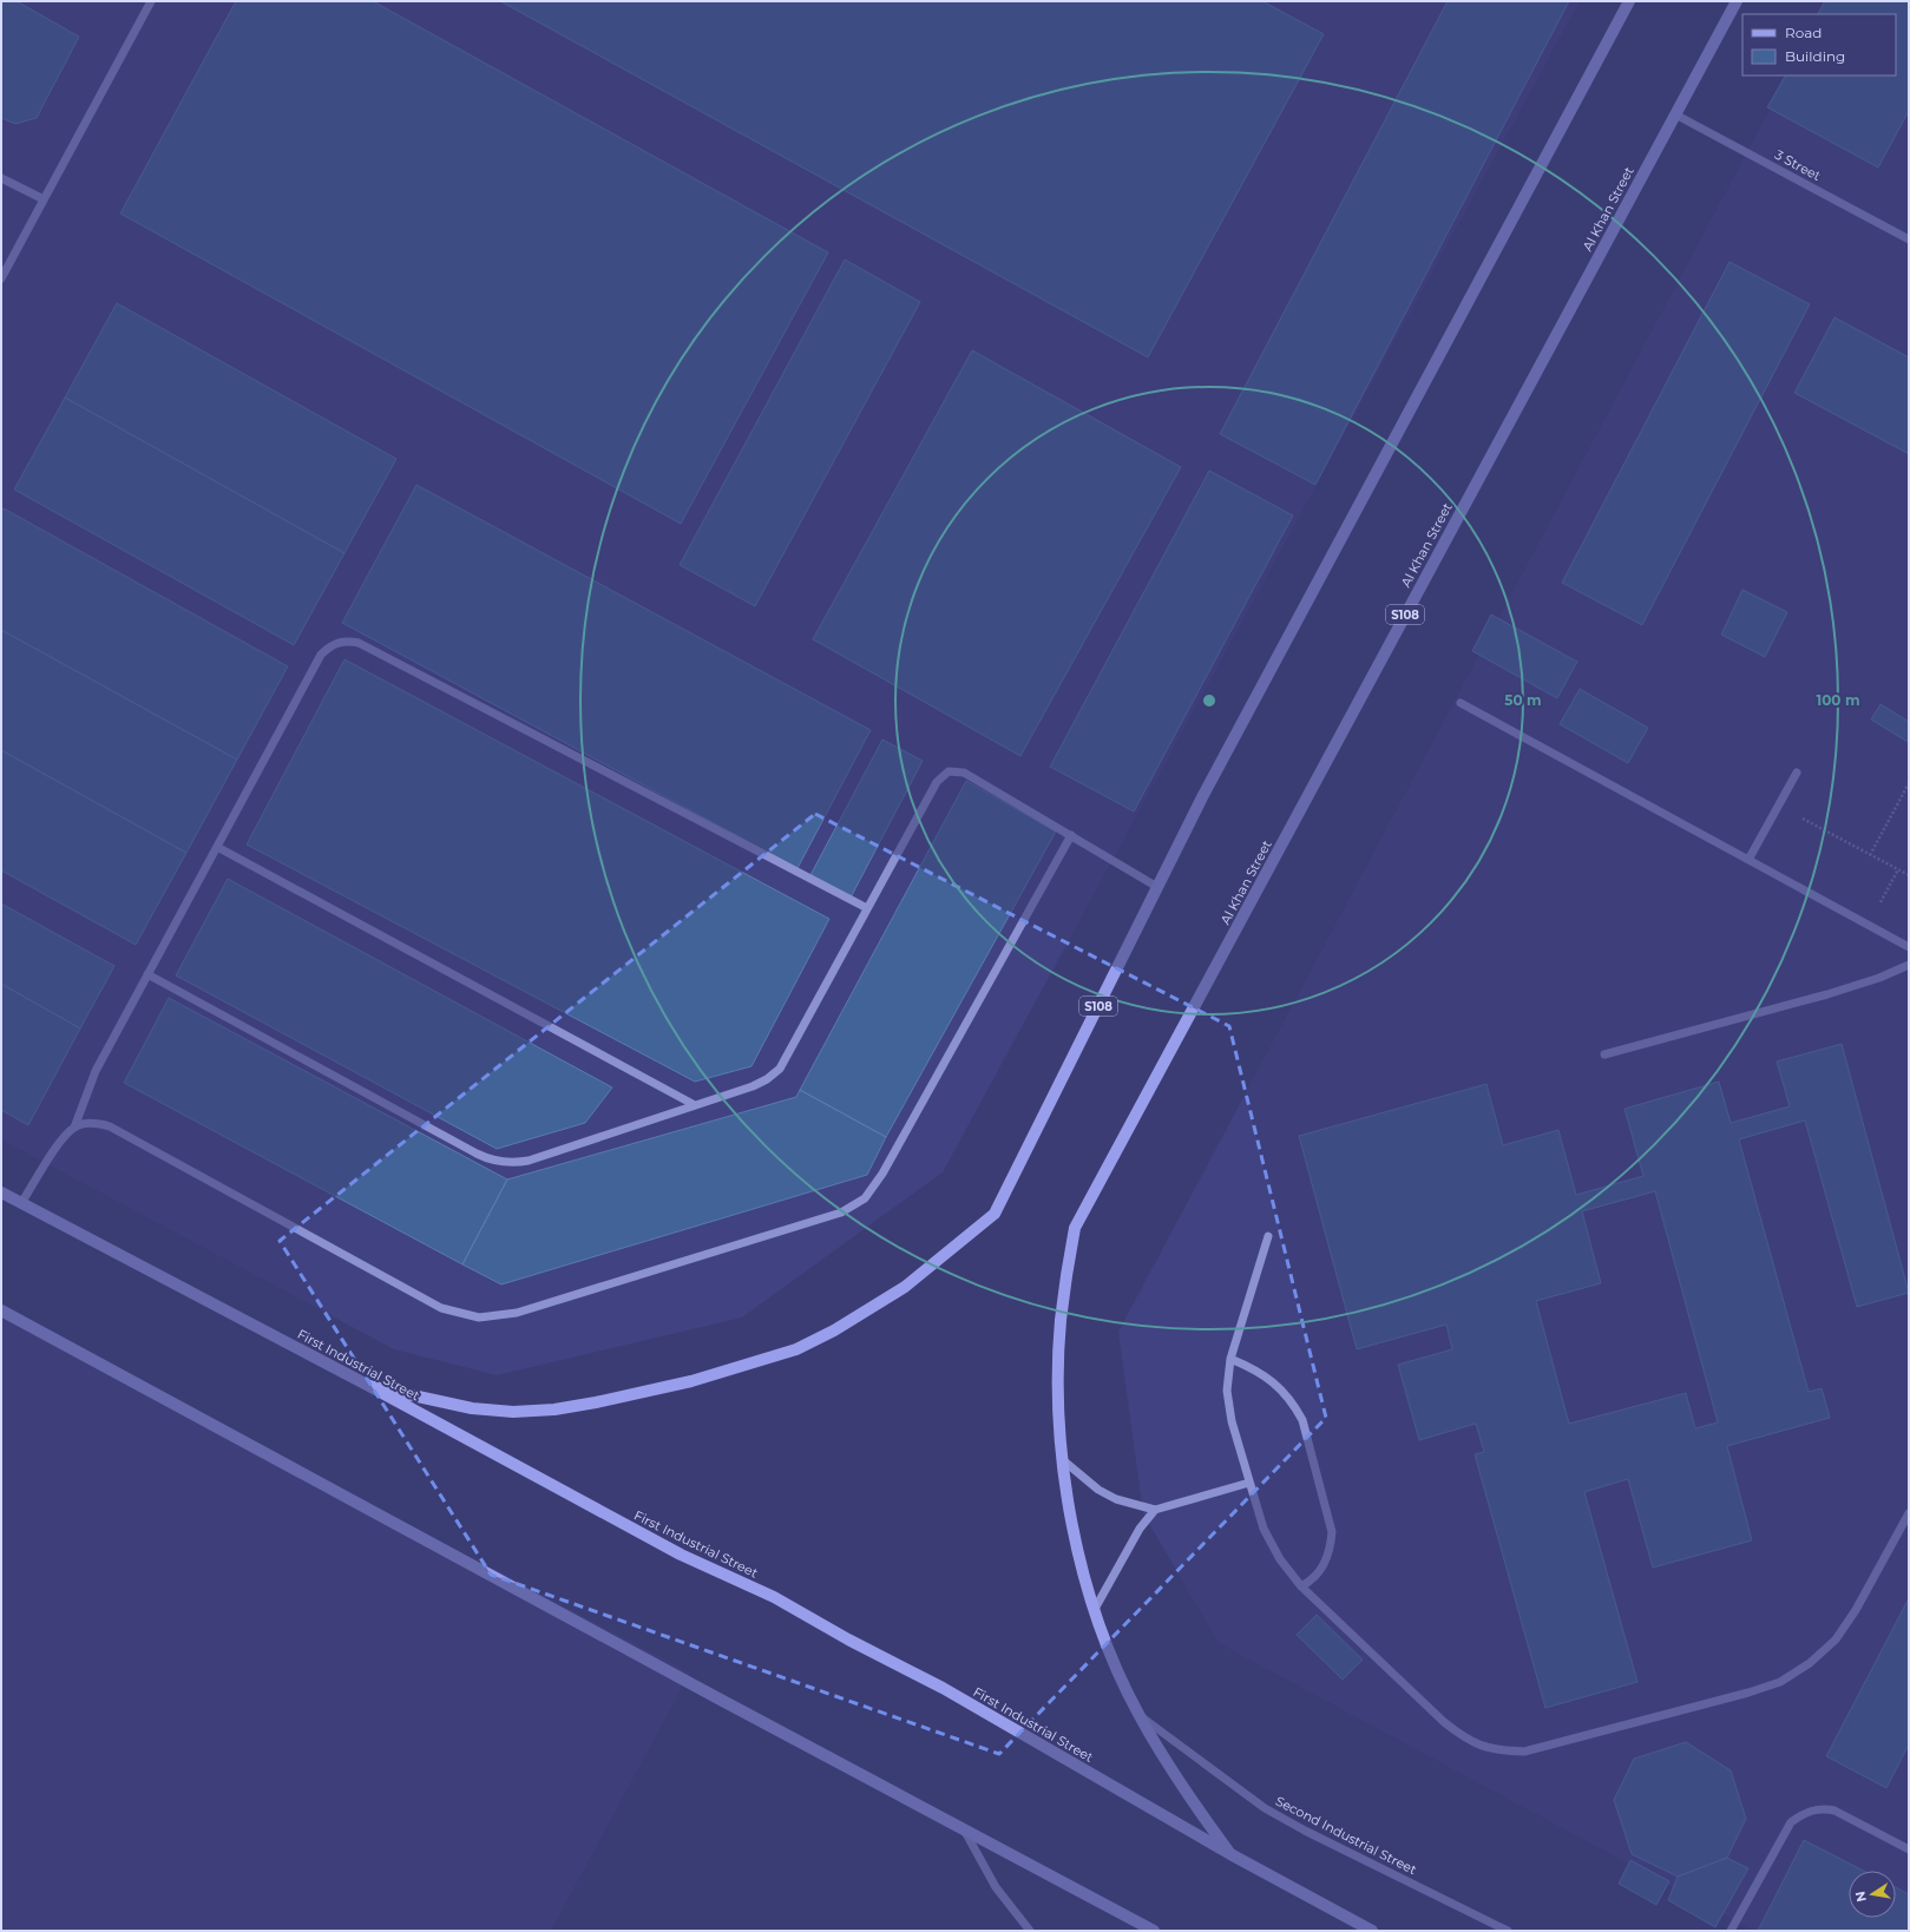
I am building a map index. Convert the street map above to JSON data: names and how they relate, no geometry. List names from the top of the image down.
{
  "streets": {
    "main road": ["Al Khan Street", "S108", "First Industrial Street"],
    "street": ["3 Street", "Second Industrial Street"]
  },
  "crossings": [
    ["3 Street", "Al Khan Street"],
    ["Al Khan Street", "First Industrial Street"],
    ["Al Khan Street", "Second Industrial Street"],
    ["S108", "First Industrial Street"]
  ],
  "legend": ["Road", "Building"],
  "north": "left",
  "rings": ["50 m", "100 m"]
}
